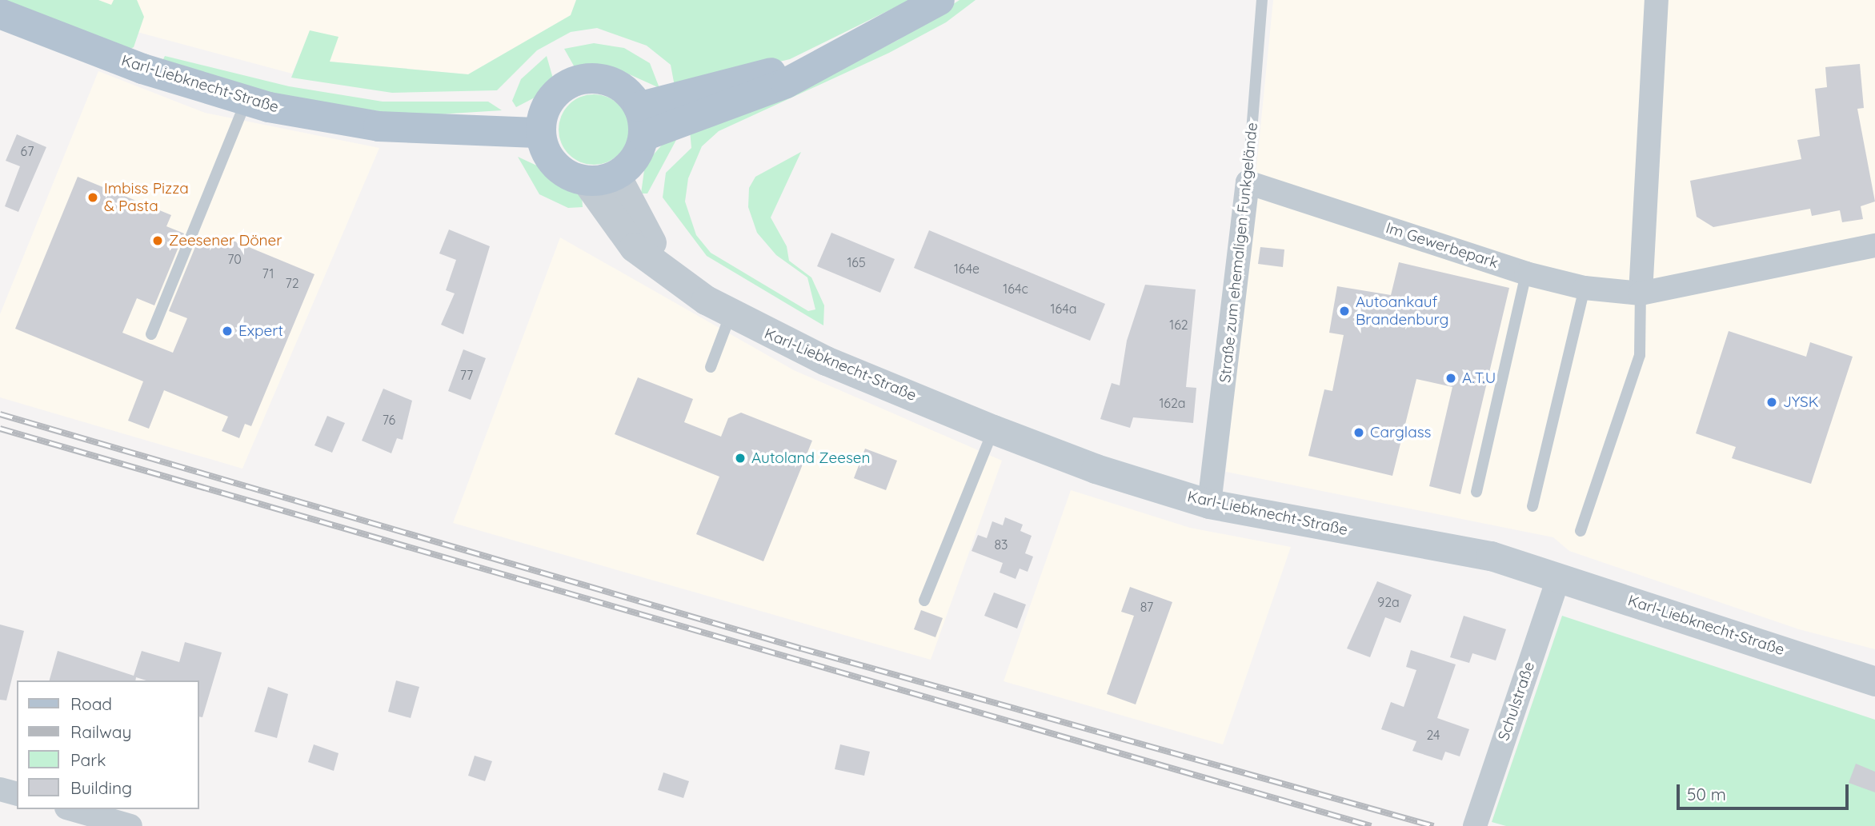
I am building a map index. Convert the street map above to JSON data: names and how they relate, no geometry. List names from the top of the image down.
{
  "streets": {
    "main road": ["Karl-Liebknecht-Straße"],
    "street": ["Im Gewerbepark", "Straße zum ehemaligen Funkgelände", "Schulstraße"]
  },
  "crossings": [
    ["Karl-Liebknecht-Straße", "Straße zum ehemaligen Funkgelände"],
    ["Karl-Liebknecht-Straße", "Schulstraße"],
    ["Im Gewerbepark", "Straße zum ehemaligen Funkgelände"]
  ],
  "places": [
    "Imbiss Pizza & Pasta",
    "Zeesener Döner",
    "Autoankauf Brandenburg",
    "Expert",
    "A.T.U",
    "JYSK",
    "Carglass",
    "Autoland Zeesen"
  ],
  "house_numbers": [
    "67",
    "70",
    "165",
    "164e",
    "71",
    "72",
    "164c",
    "164a",
    "162",
    "77",
    "162a",
    "76",
    "83",
    "92a",
    "87",
    "24"
  ],
  "legend": [
    "Road",
    "Railway",
    "Park",
    "Building"
  ],
  "scale_bar": "50 m"
}
